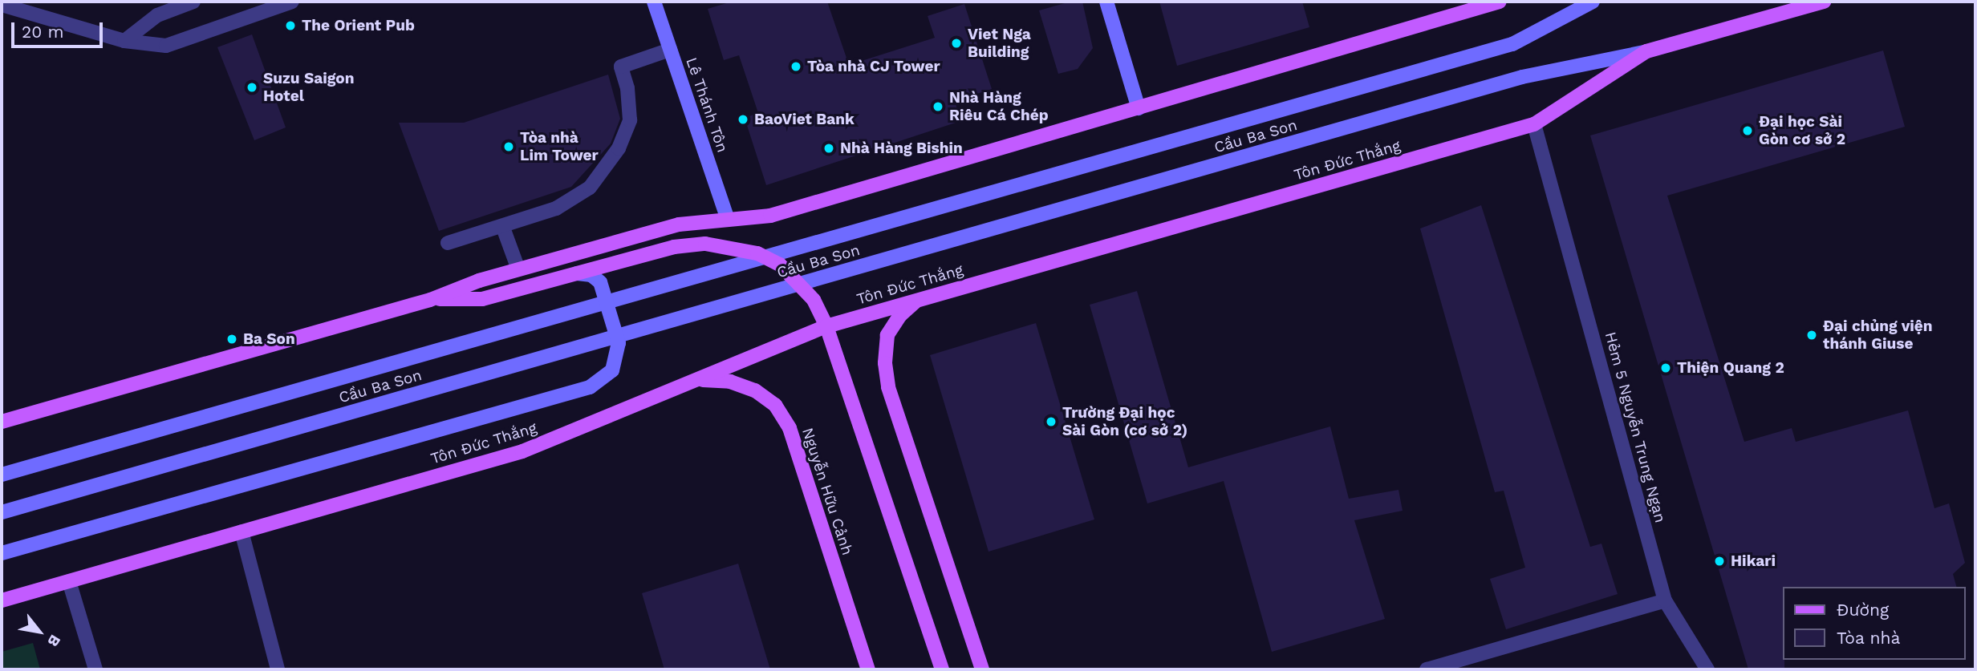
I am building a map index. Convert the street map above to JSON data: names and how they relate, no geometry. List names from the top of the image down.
{
  "streets": {
    "main road": [
      "Lê Thánh Tôn",
      "Cầu Ba Son",
      "Tôn Đức Thắng",
      "Nguyễn Hữu Cảnh"
    ],
    "street": ["Hẻm 5 Nguyễn Trung Ngạn"]
  },
  "crossings": [
    ["Cầu Ba Son", "Tôn Đức Thắng"],
    ["Tôn Đức Thắng", "Hẻm 5 Nguyễn Trung Ngạn"],
    ["Tôn Đức Thắng", "Nguyễn Hữu Cảnh"]
  ],
  "places": [
    "The Orient Pub",
    "Viet Nga Building",
    "Tòa nhà CJ Tower",
    "Suzu Saigon Hotel",
    "Nhà Hàng Riêu Cá Chép",
    "BaoViet Bank",
    "Đại học Sài Gòn cơ sở 2",
    "Tòa nhà Lim Tower",
    "Nhà Hàng Bishin",
    "Đại chủng viện thánh Giuse",
    "Ba Son",
    "Thiện Quang 2",
    "Trường Đại học Sài Gòn (cơ sở 2)",
    "Hikari"
  ],
  "legend": ["Đường", "Tòa nhà"],
  "scale_bar": "20 m",
  "north": "bottom right"
}
